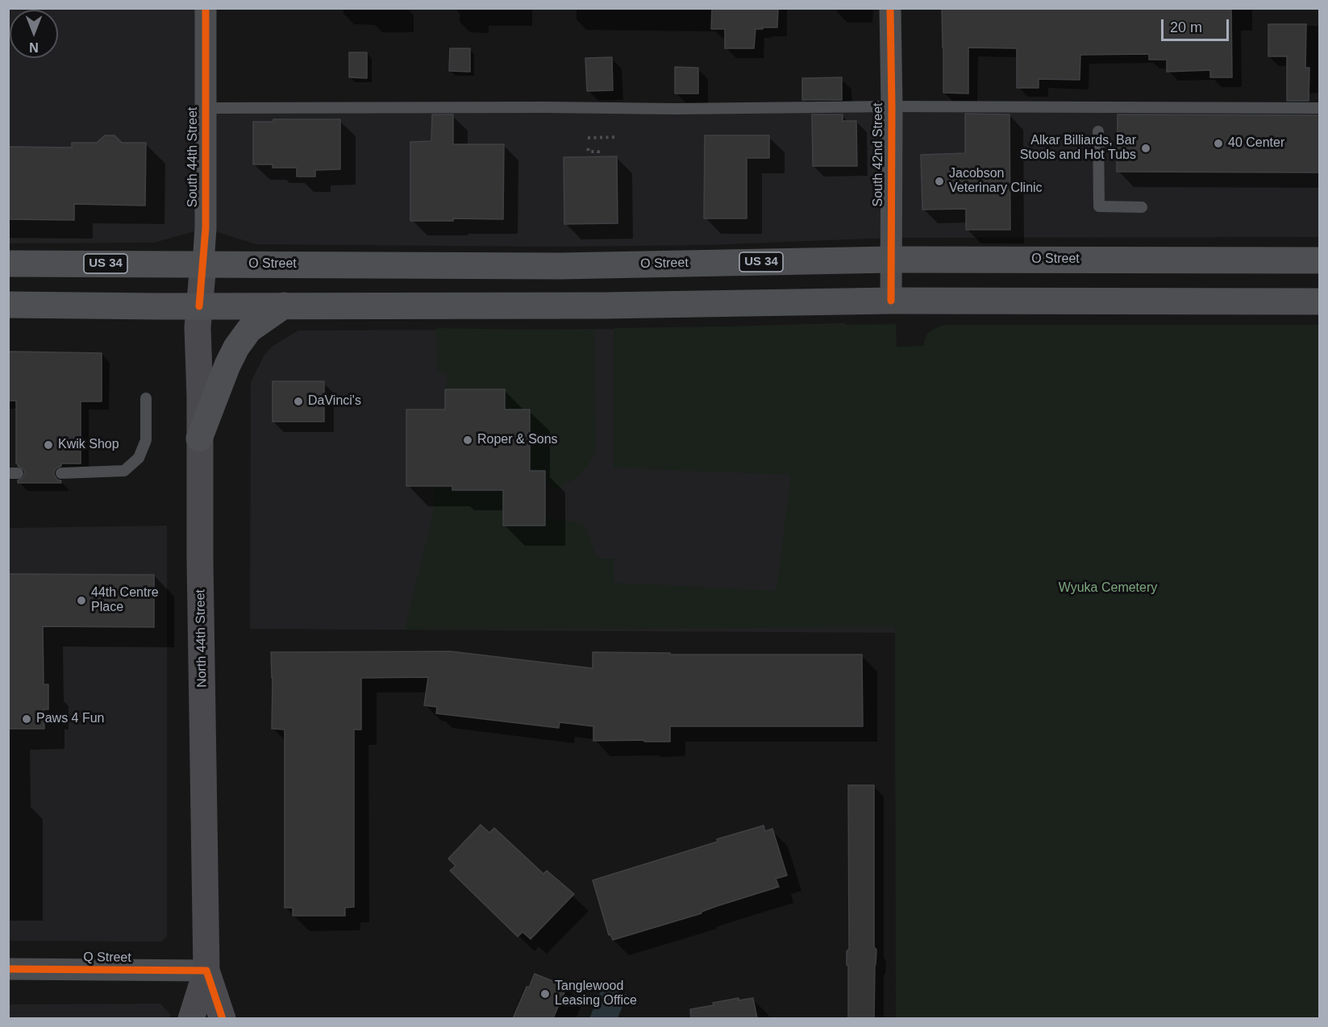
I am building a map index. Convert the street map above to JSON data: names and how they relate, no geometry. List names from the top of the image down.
{
  "streets": {
    "main road": [
      "South 44th Street",
      "O Street",
      "US 34",
      "North 44th Street"
    ],
    "street": ["South 42nd Street", "Q Street"]
  },
  "crossings": [
    ["South 42nd Street", "O Street"],
    ["South 44th Street", "O Street"],
    ["South 44th Street", "North 44th Street"],
    ["North 44th Street", "Q Street"]
  ],
  "parks": ["Wyuka Cemetery"],
  "places": [
    "40 Center",
    "Alkar Billiards, Bar Stools and Hot Tubs",
    "Jacobson Veterinary Clinic",
    "DaVinci's",
    "Roper & Sons",
    "Kwik Shop",
    "44th Centre Place",
    "Paws 4 Fun",
    "Tanglewood Leasing Office"
  ],
  "scale_bar": "20 m",
  "north": "bottom"
}
